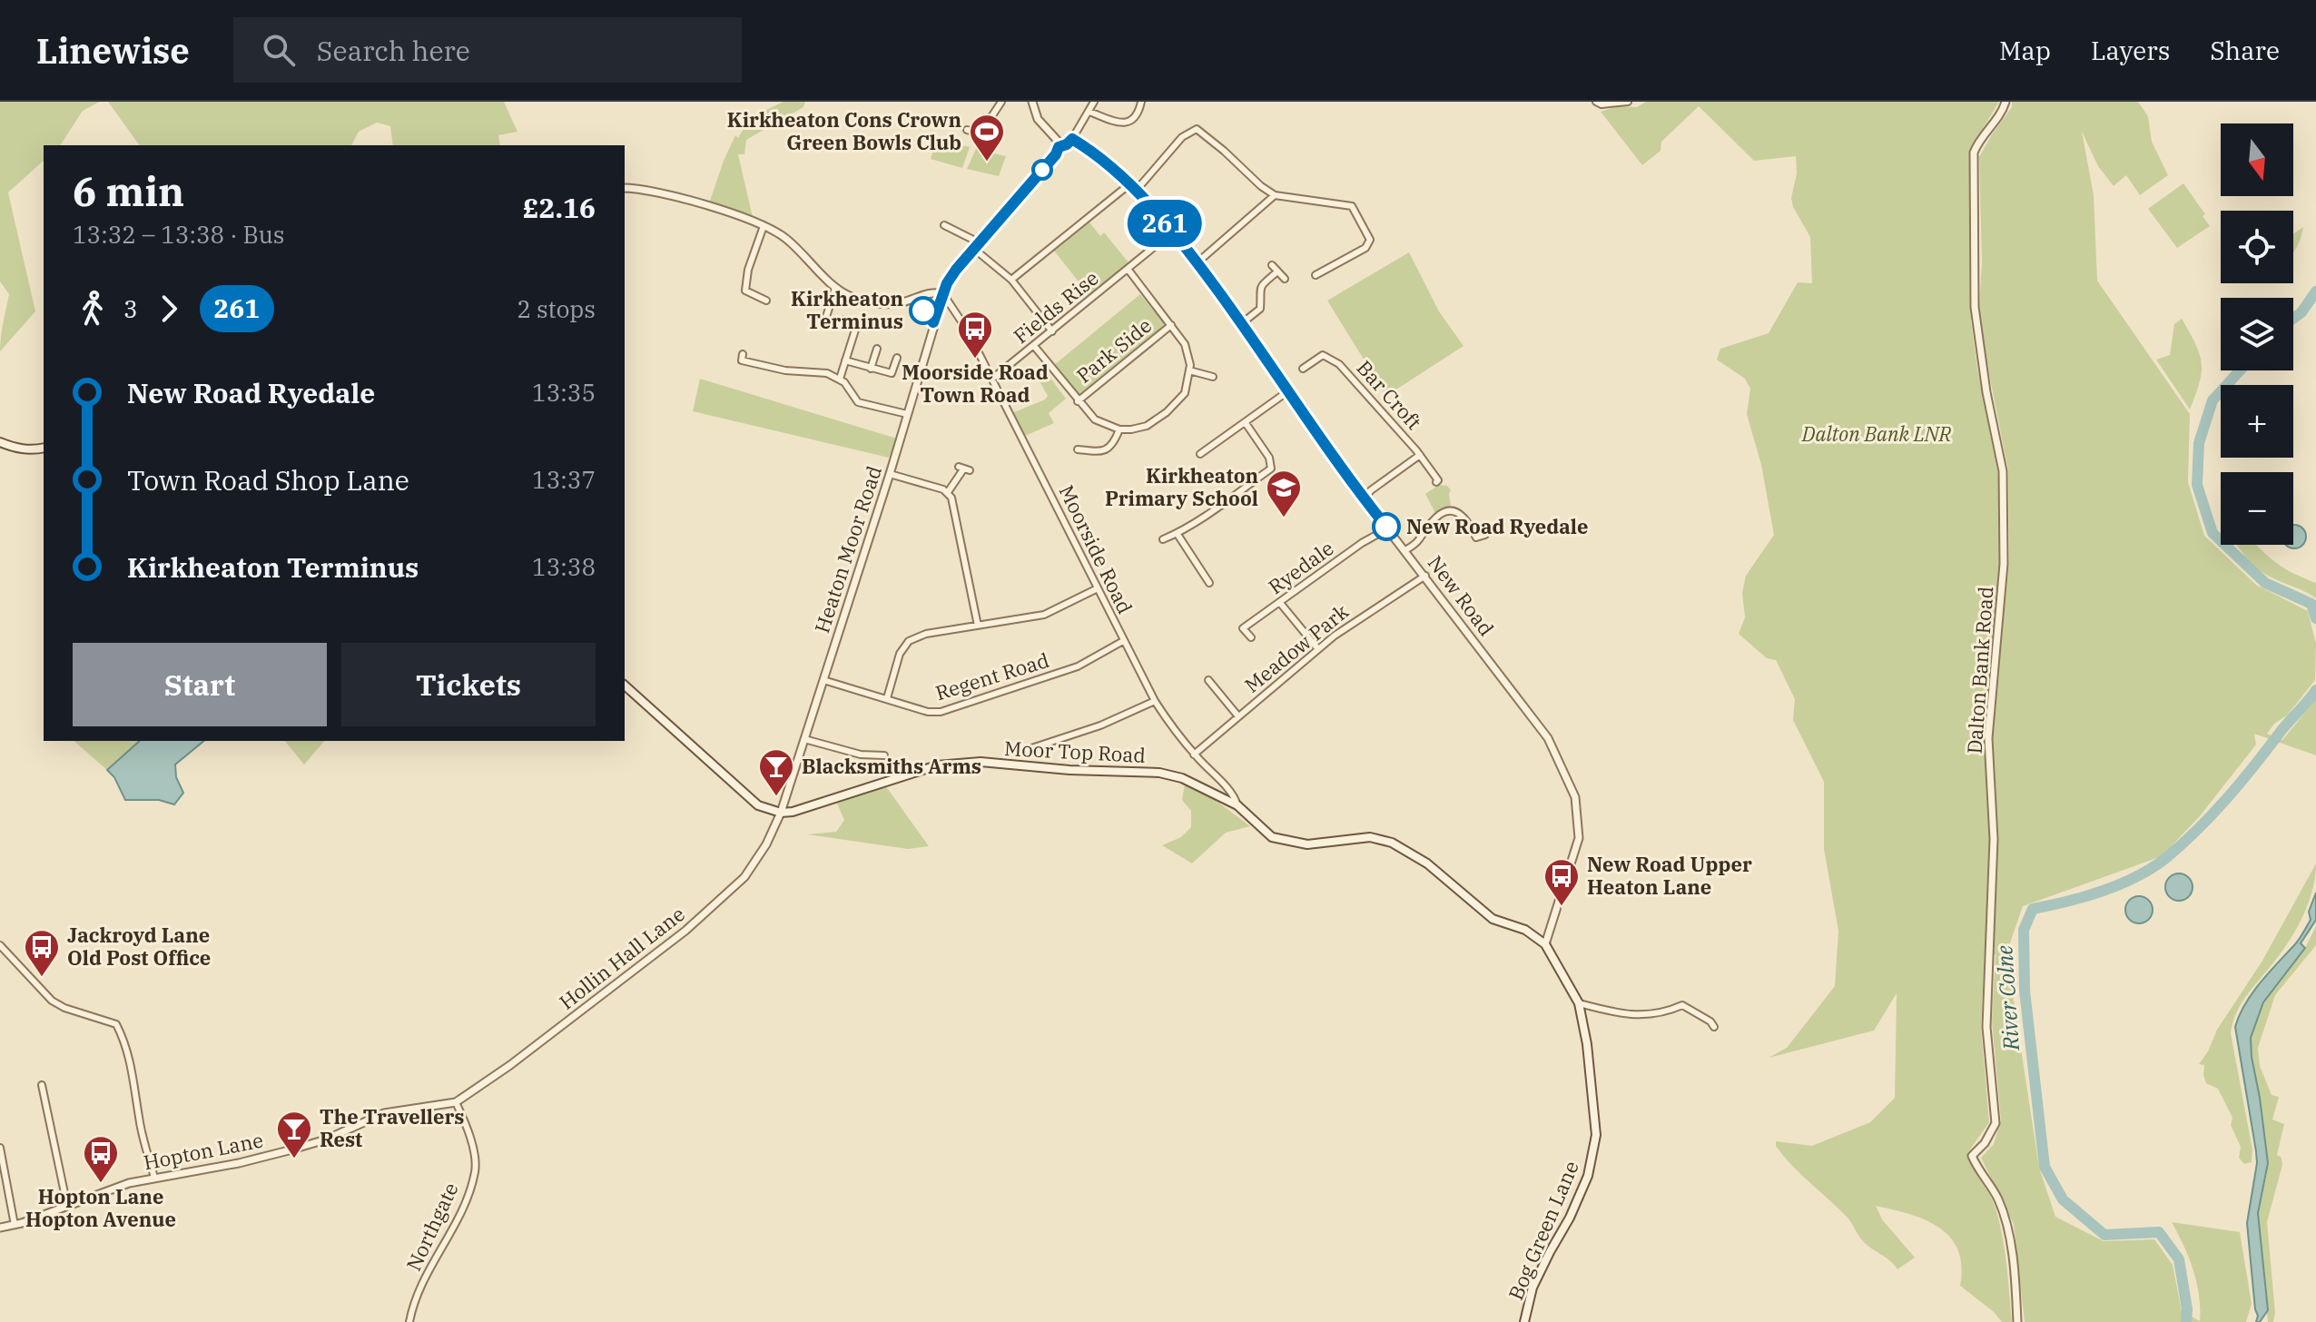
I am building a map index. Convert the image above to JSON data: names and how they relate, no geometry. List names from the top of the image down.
{
  "streets": {
    "main road": ["Moor Top Road", "Bog Green Lane"],
    "street": [
      "Fields Rise",
      "Park Side",
      "Bar Croft",
      "Heaton Moor Road",
      "Moorside Road",
      "Ryedale",
      "New Road",
      "Meadow Park",
      "Dalton Bank Road",
      "Regent Road",
      "Hollin Hall Lane",
      "Hopton Lane",
      "Northgate"
    ]
  },
  "crossings": [
    ["Fields Rise", "Moorside Road"],
    ["Fields Rise", "New Road"],
    ["Heaton Moor Road", "Moorside Road"],
    ["Heaton Moor Road", "Regent Road"],
    ["Heaton Moor Road", "Moor Top Road"],
    ["Heaton Moor Road", "Hollin Hall Lane"],
    ["Moorside Road", "Meadow Park"],
    ["Moorside Road", "Regent Road"],
    ["Moorside Road", "Moor Top Road"],
    ["Ryedale", "New Road"],
    ["New Road", "Meadow Park"],
    ["New Road", "Moor Top Road"],
    ["New Road", "Bog Green Lane"],
    ["Moor Top Road", "Hollin Hall Lane"],
    ["Moor Top Road", "Bog Green Lane"],
    ["Hollin Hall Lane", "Hopton Lane"],
    ["Hollin Hall Lane", "Northgate"],
    ["Hopton Lane", "Northgate"]
  ],
  "water": ["River Colne"],
  "parks": ["Dalton Bank LNR"],
  "places": {
    "sports": ["Kirkheaton Cons Crown Green Bowls Club"],
    "other": ["Kirkheaton Terminus", "New Road Ryedale"],
    "bus stop": [
      "Moorside Road Town Road",
      "New Road Upper Heaton Lane",
      "Jackroyd Lane Old Post Office",
      "Hopton Lane Hopton Avenue"
    ],
    "school or university": ["Kirkheaton Primary School"],
    "bar": ["Blacksmiths Arms", "The Travellers Rest"]
  },
  "lines": ["bus line 261"],
  "north": "bottom",
  "page": {
    "header": "Linewise",
    "search": "Search here",
    "nav": ["Map", "Layers", "Share"],
    "on_map": "261",
    "map_buttons": ["+", "−"],
    "heading": ["6 min", "13:32 – 13:38 · Bus", "£2.16"],
    "legs": ["3", "261", "2 stops"],
    "list": [
      {
        "name": "New Road Ryedale",
        "value": "13:35"
      },
      {
        "name": "Town Road Shop Lane",
        "value": "13:37"
      },
      {
        "name": "Kirkheaton Terminus",
        "value": "13:38"
      }
    ],
    "buttons": ["Start", "Tickets"]
  }
}
